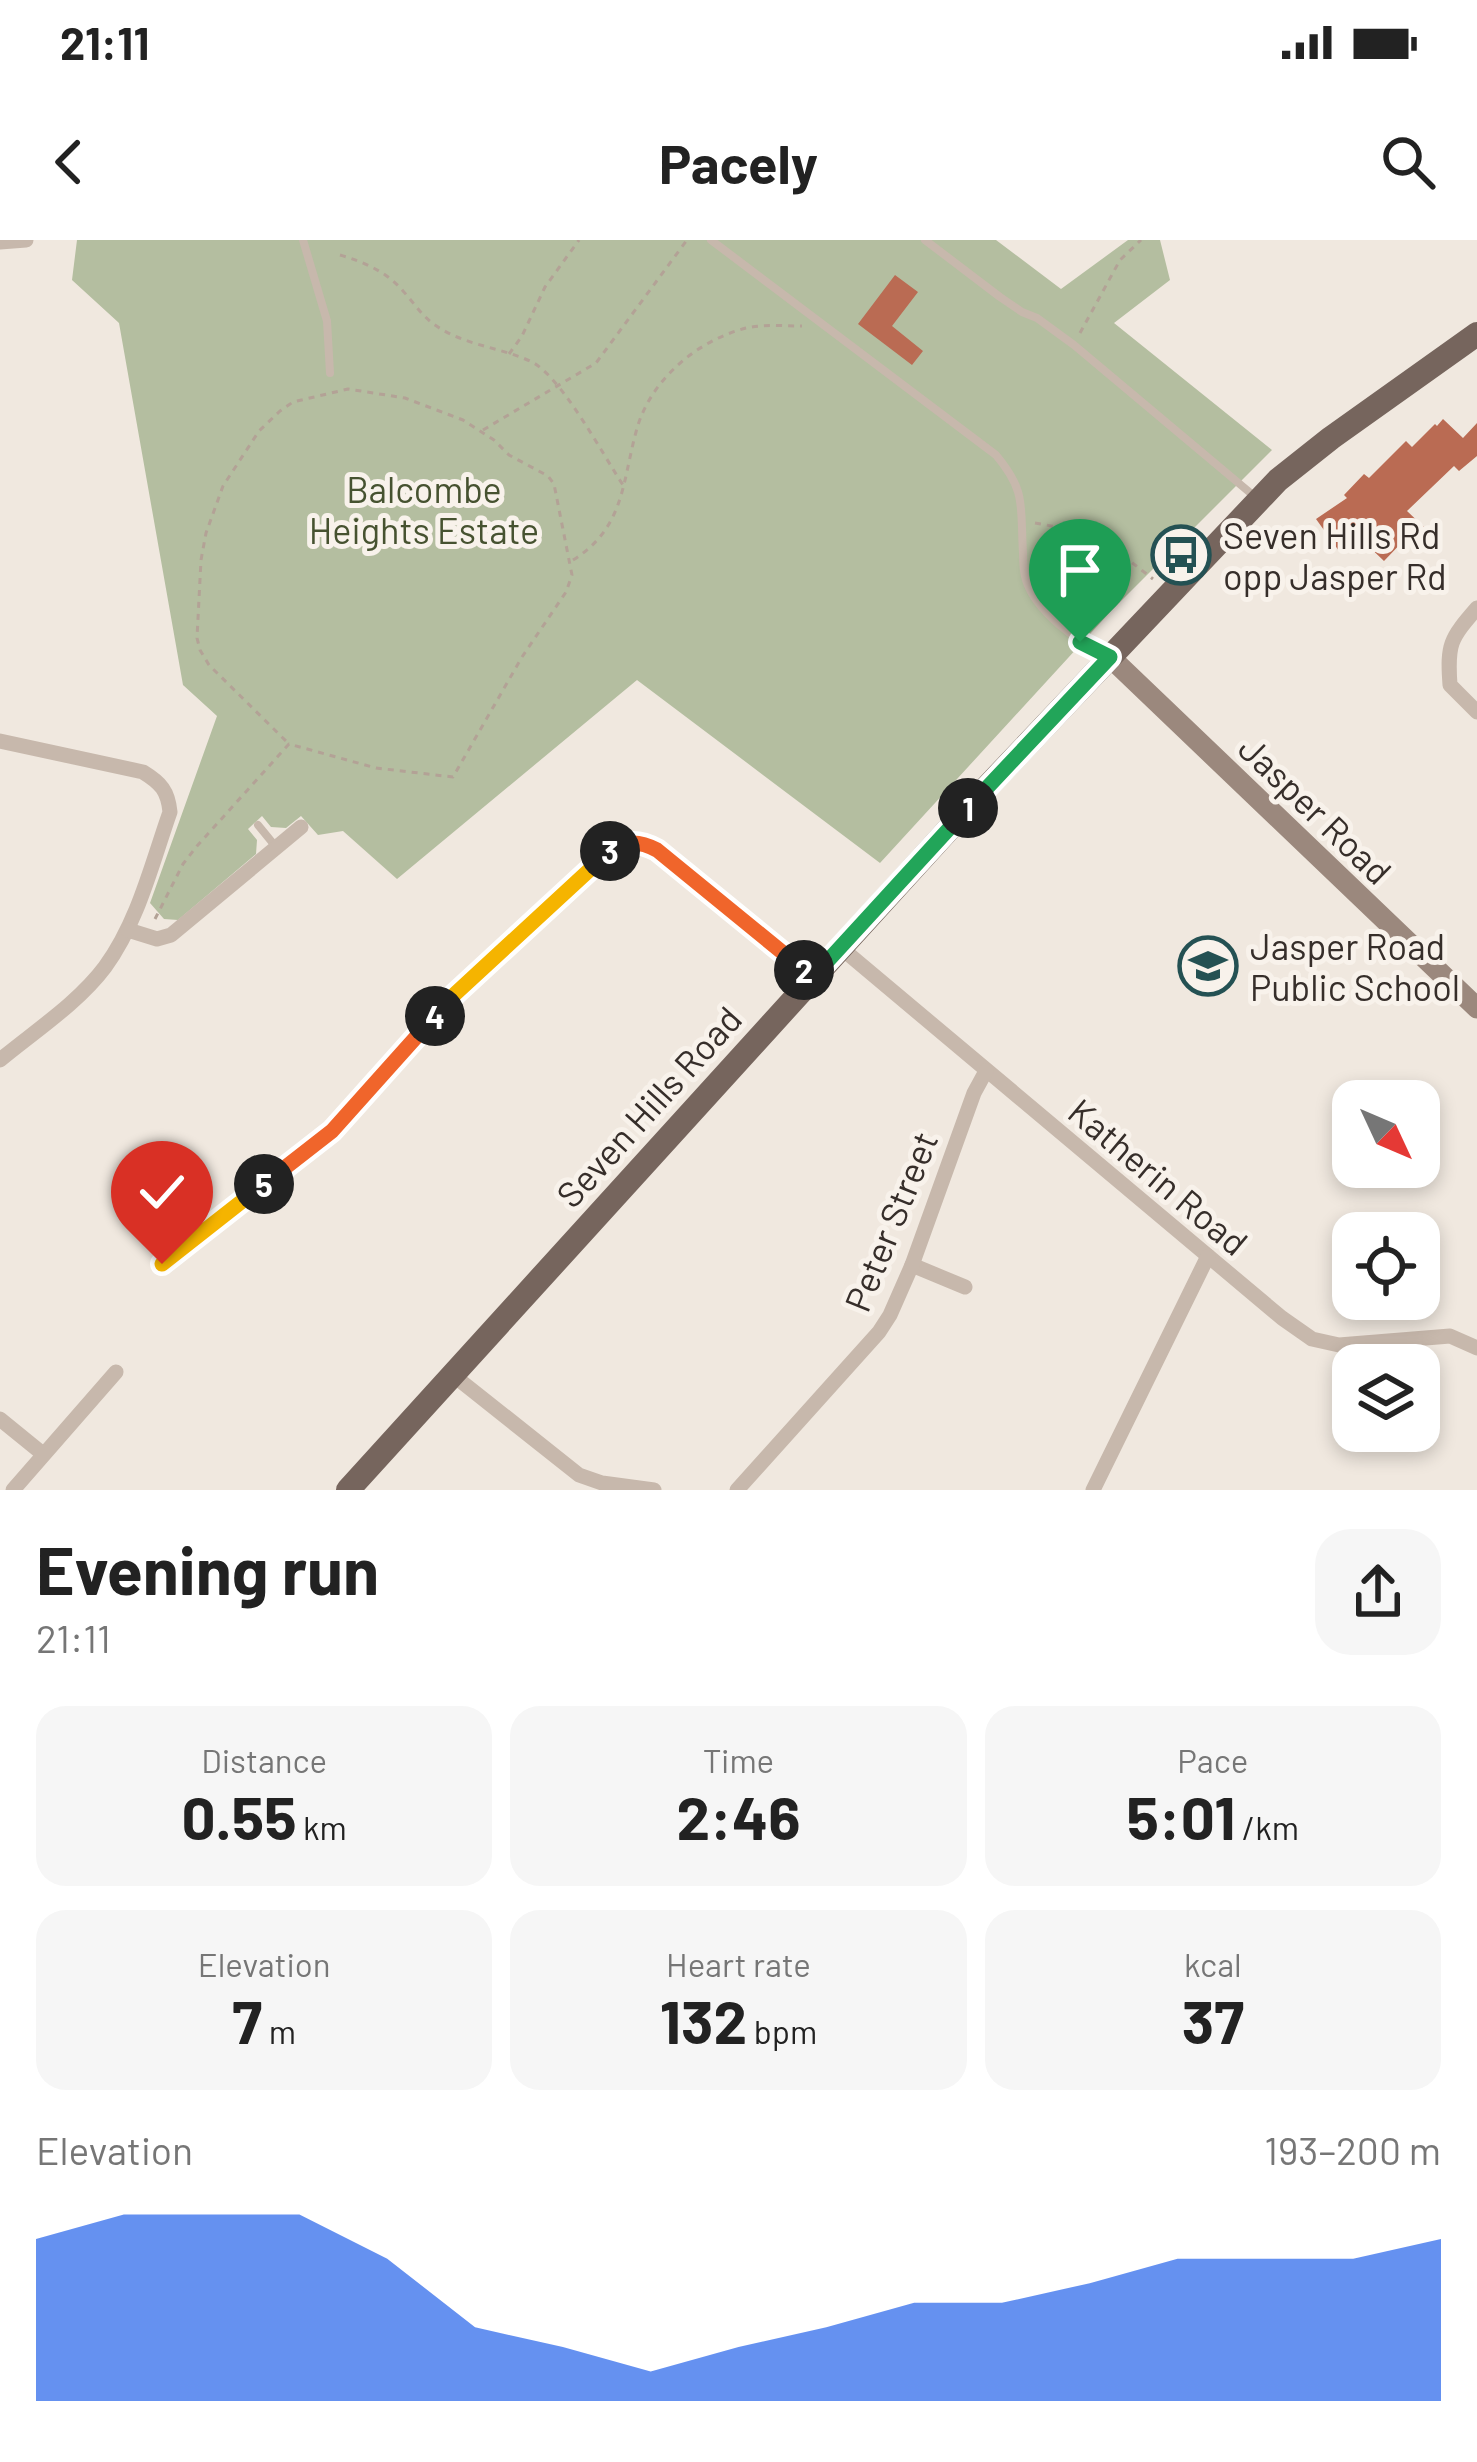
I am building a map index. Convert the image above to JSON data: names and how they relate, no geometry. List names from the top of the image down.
{
  "streets": {
    "main road": ["Seven Hills Road"],
    "street": ["Jasper Road", "Katherin Road", "Peter Street"]
  },
  "crossings": [
    ["Jasper Road", "Seven Hills Road"],
    ["Seven Hills Road", "Katherin Road"],
    ["Katherin Road", "Peter Street"]
  ],
  "parks": ["Balcombe Heights Estate"],
  "places": {
    "bus stop": ["Seven Hills Rd opp Jasper Rd"],
    "school or university": ["Jasper Road Public School"]
  },
  "north": "bottom right",
  "page": {
    "status": "21:11",
    "header": "Pacely",
    "pins": [
      "1",
      "3",
      "2",
      "4",
      "5"
    ],
    "heading": ["Evening run", "21:11"],
    "stats": [
      ["Distance", "0.55 km"],
      ["Time", "2:46"],
      ["Pace", "5:01 /km"],
      ["Elevation", "7 m"],
      ["Heart rate", "132 bpm"],
      ["kcal", "37"]
    ],
    "chart": ["Elevation", "193–200 m"]
  }
}
